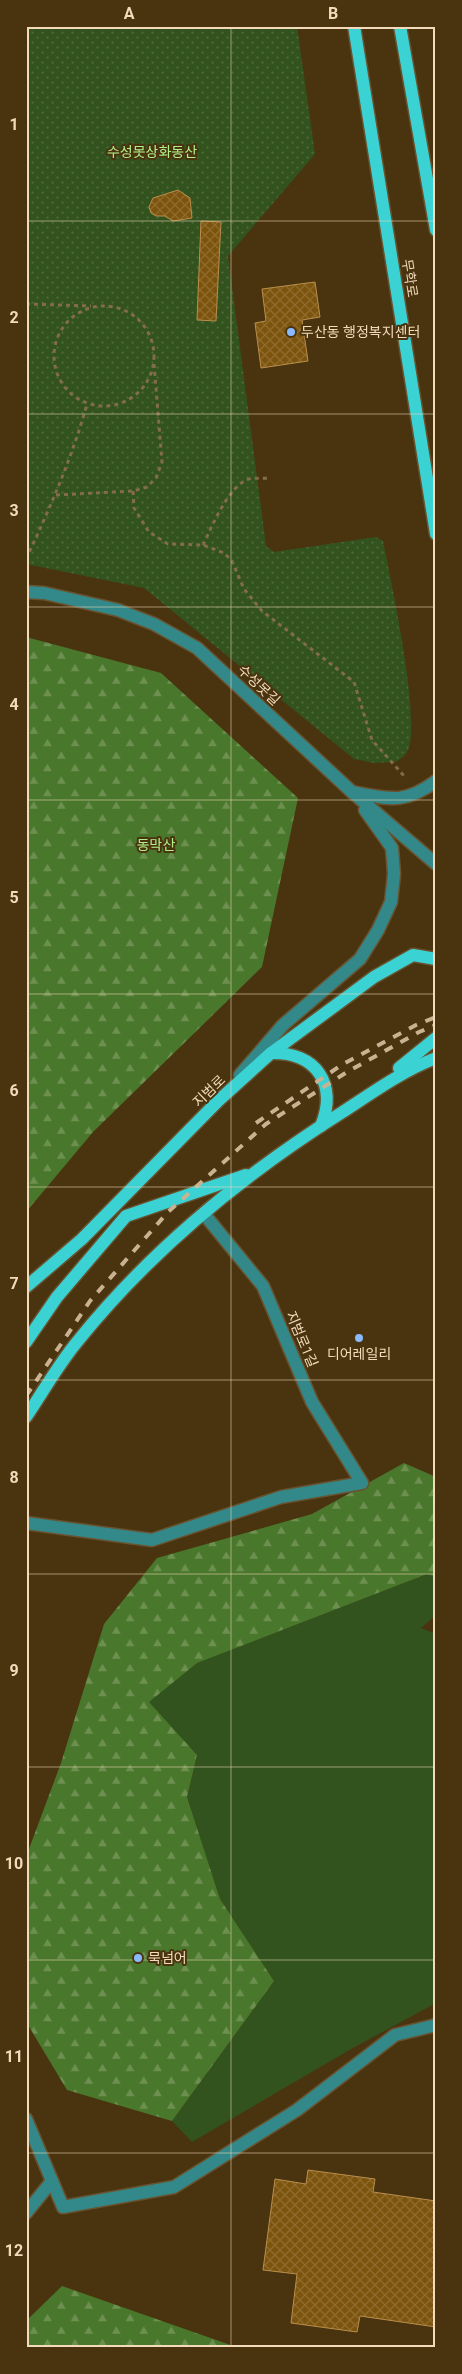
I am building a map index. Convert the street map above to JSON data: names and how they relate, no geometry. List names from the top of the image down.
{
  "streets": {
    "main road": ["무학로", "지범로"],
    "street": ["수성못길", "지범로1길"]
  },
  "parks": ["수성못상화동산", "동막산"],
  "places": ["두산동 행정복지센터", "디어레일리", "묵넘어"],
  "grid": {
    "columns": ["A", "B"],
    "rows": [
      "1",
      "2",
      "3",
      "4",
      "5",
      "6",
      "7",
      "8",
      "9",
      "10",
      "11",
      "12"
    ]
  }
}
